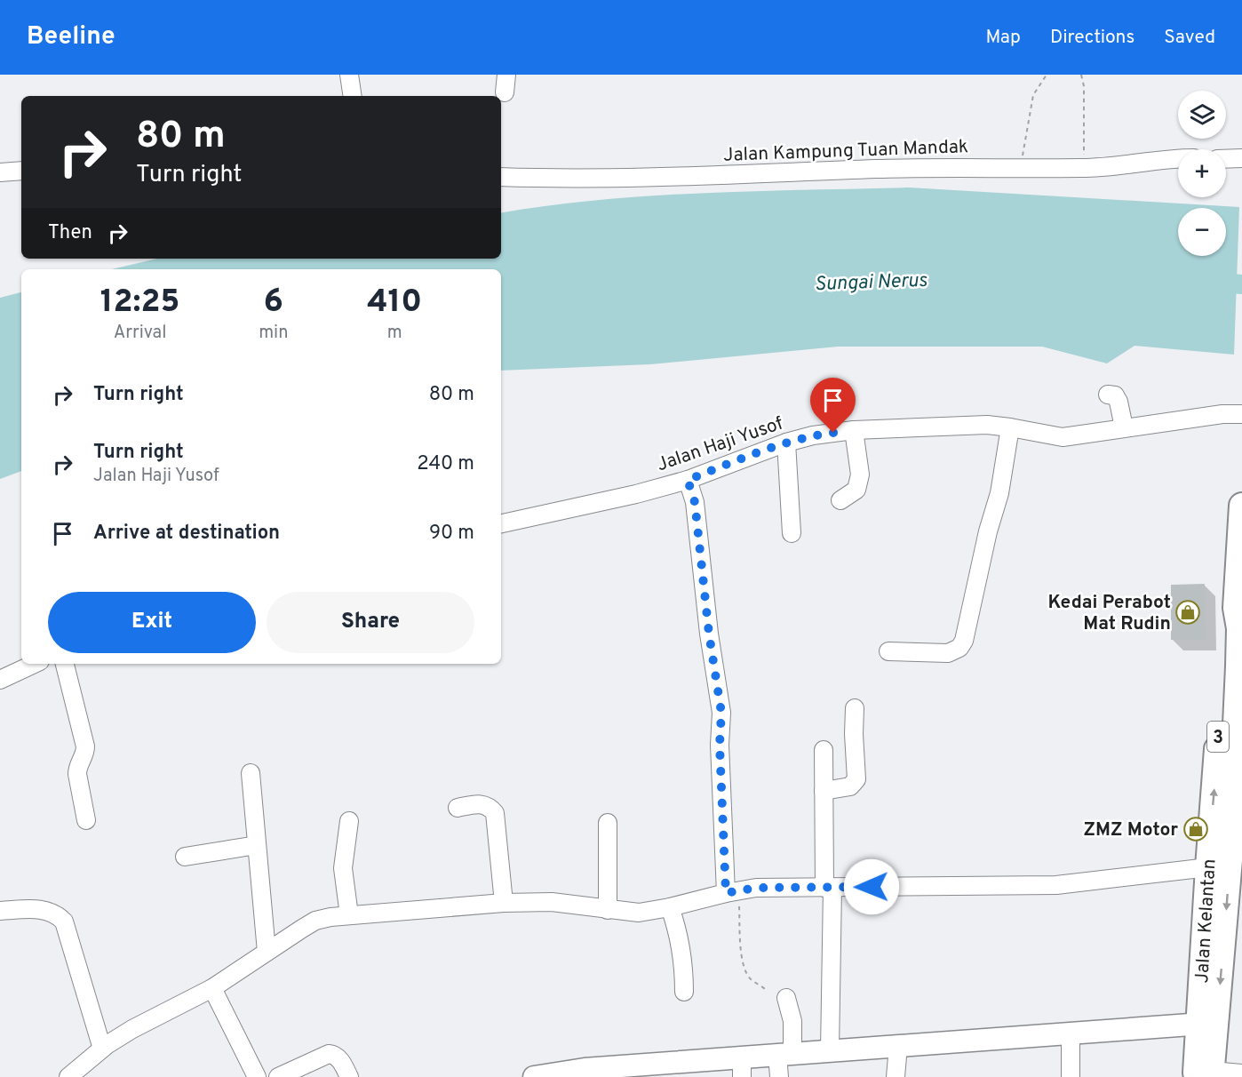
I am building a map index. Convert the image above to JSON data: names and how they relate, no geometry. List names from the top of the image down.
{
  "streets": {
    "highway": ["3", "Jalan Kelantan"],
    "street": ["Jalan Kampung Tuan Mandak", "Jalan Haji Yusof"]
  },
  "water": ["Sungai Nerus"],
  "places": {
    "shop": ["Kedai Perabot Mat Rudin", "ZMZ Motor"]
  },
  "page": {
    "header": "Beeline",
    "nav": ["Map", "Directions", "Saved"],
    "map_buttons": ["+", "−"],
    "turn": ["80 m", "Turn right"],
    "then": "Then",
    "eta": [
      "12:25",
      "Arrival",
      "6",
      "min",
      "410",
      "m"
    ],
    "list": [
      {
        "name": "Turn right",
        "value": "80 m"
      },
      {
        "name": "Turn right",
        "note": "Jalan Haji Yusof",
        "value": "240 m"
      },
      {
        "name": "Arrive at destination",
        "value": "90 m"
      }
    ],
    "buttons": ["Exit", "Share"]
  }
}
